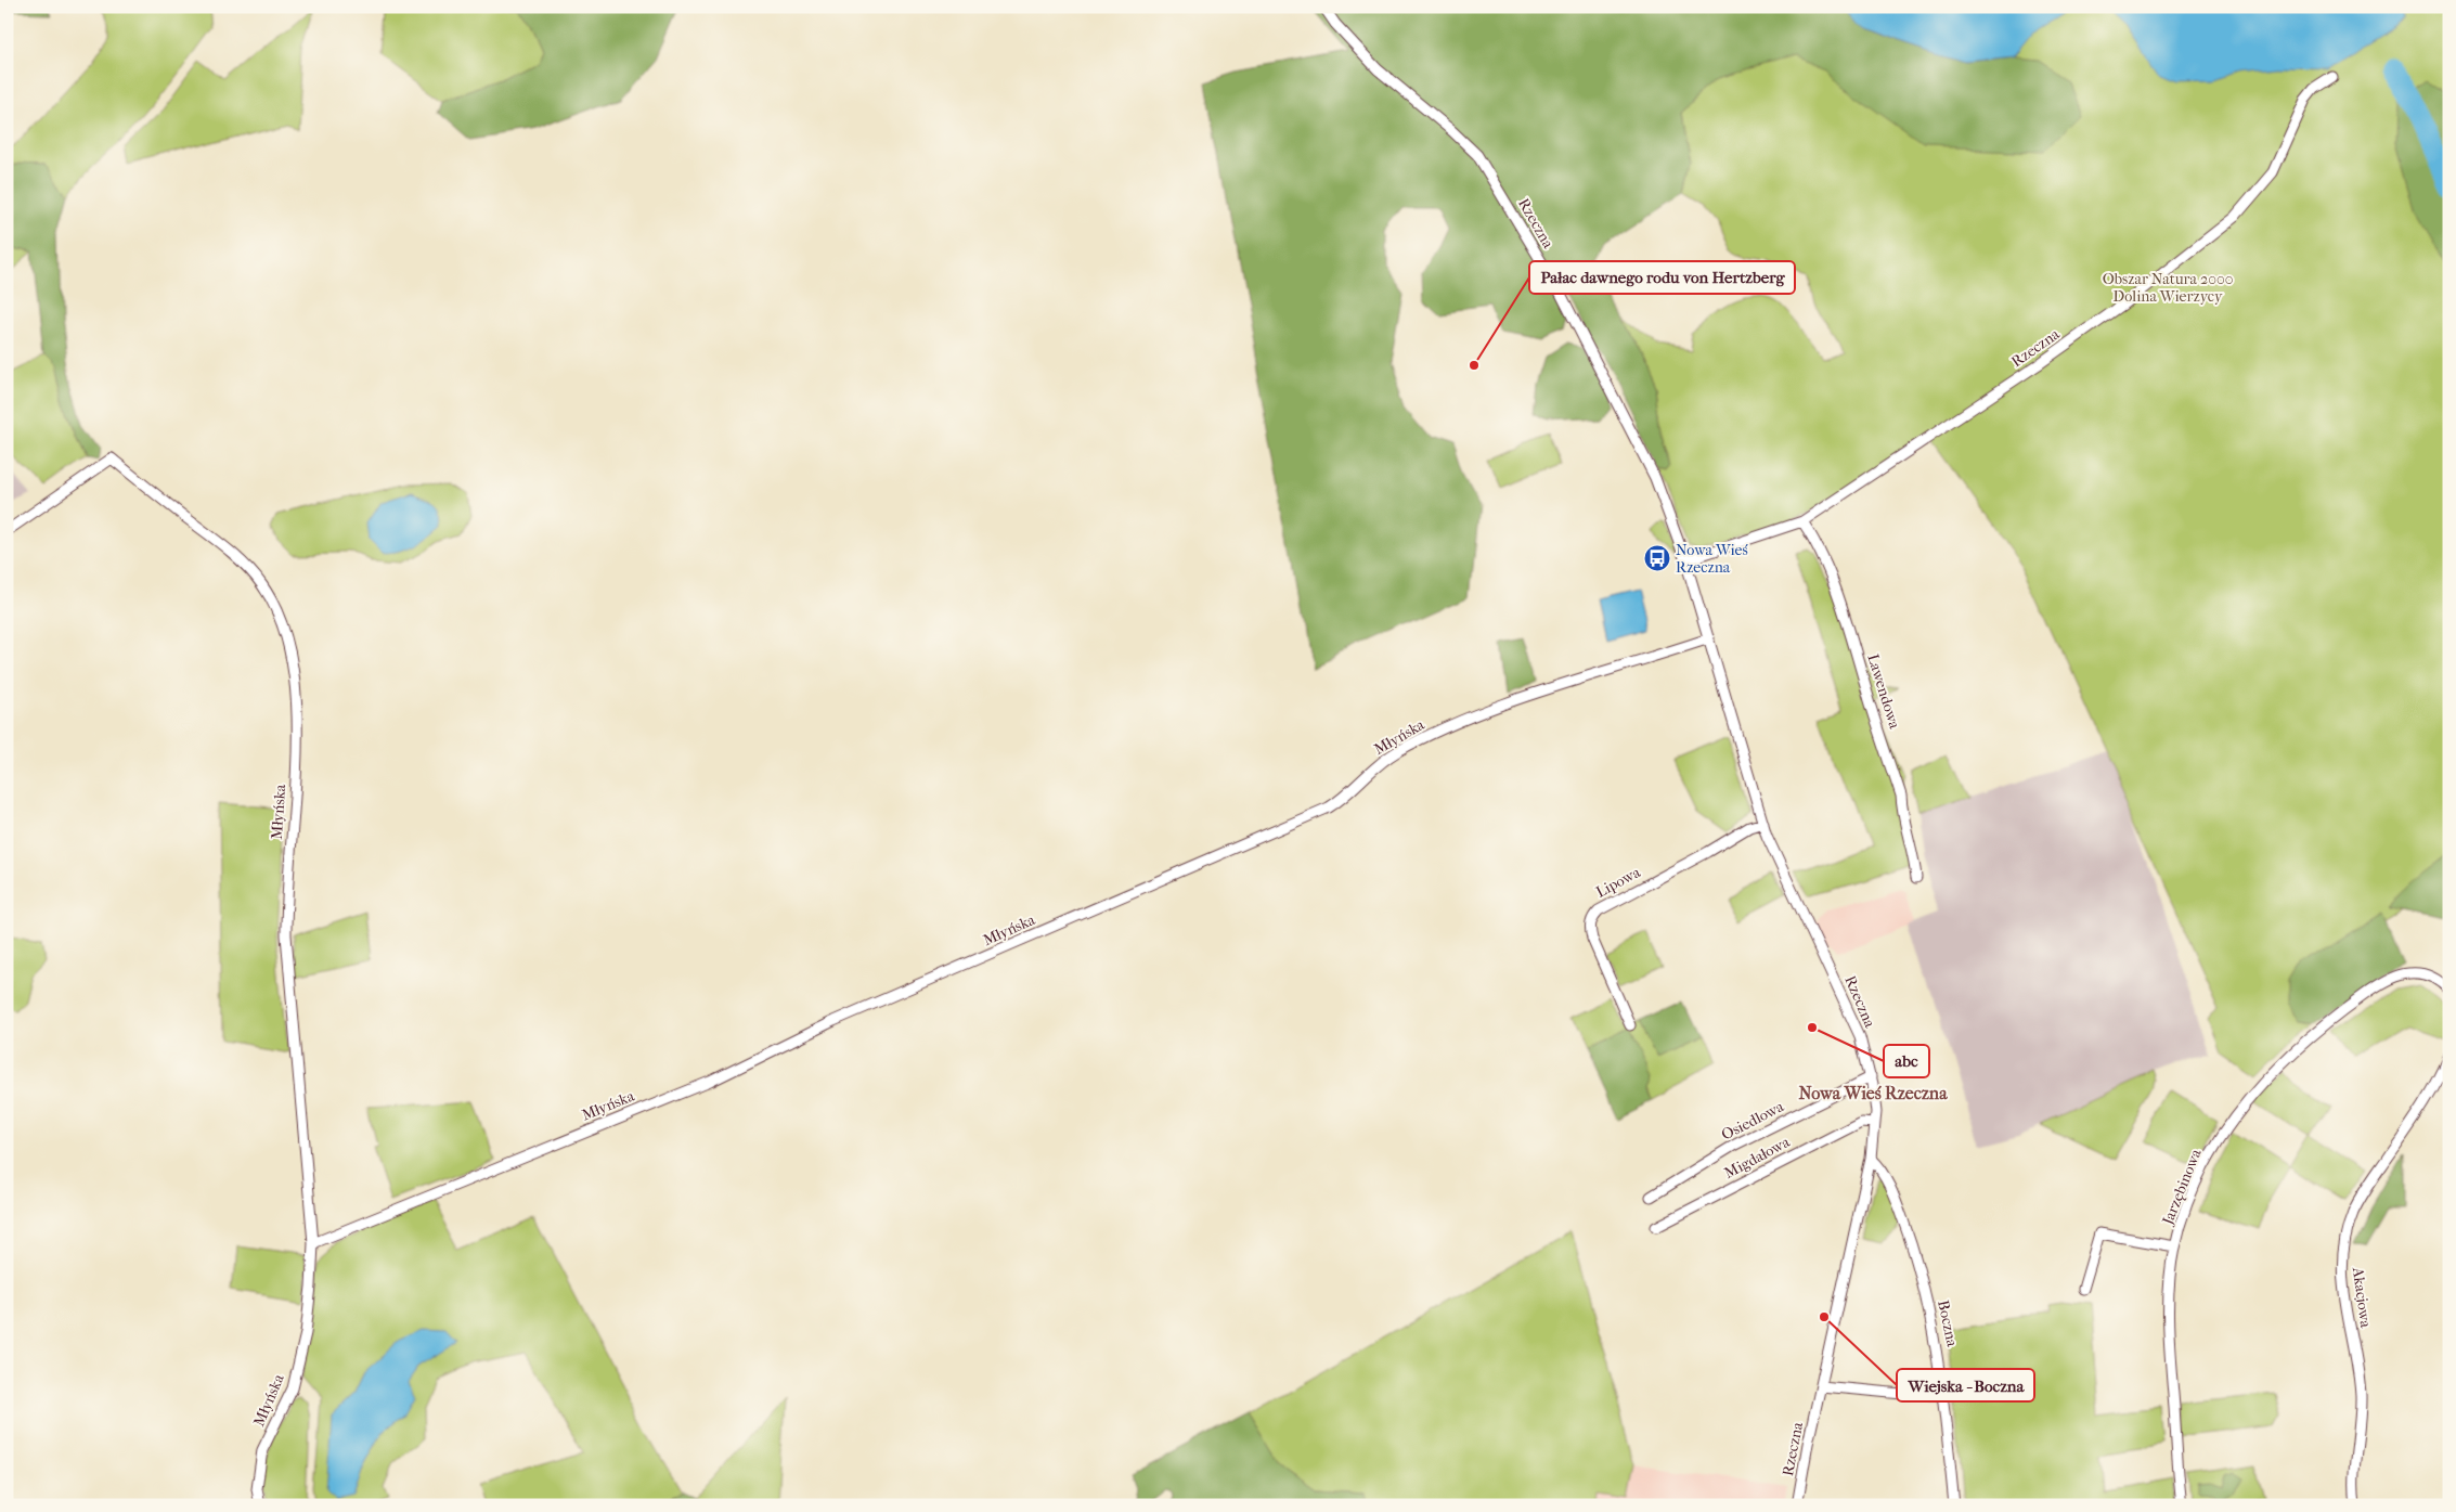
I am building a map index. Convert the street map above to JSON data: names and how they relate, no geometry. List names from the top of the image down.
{
  "streets": {
    "street": [
      "Rzeczna",
      "Lawendowa",
      "Młyńska",
      "Lipowa",
      "Osiedlowa",
      "Migdałowa",
      "Jarzębinowa",
      "Akacjowa",
      "Boczna"
    ]
  },
  "crossings": [
    ["Rzeczna", "Lawendowa"],
    ["Rzeczna", "Młyńska"],
    ["Rzeczna", "Lipowa"],
    ["Rzeczna", "Osiedlowa"],
    ["Rzeczna", "Migdałowa"],
    ["Rzeczna", "Boczna"]
  ],
  "districts": ["Nowa Wieś Rzeczna"],
  "parks": ["Obszar Natura 2000 Dolina Wierzycy"],
  "places": {
    "other": ["Pałac dawnego rodu von Hertzberg", "abc", "Wiejska - Boczna"],
    "bus stop": ["Nowa Wieś Rzeczna"]
  }
}
